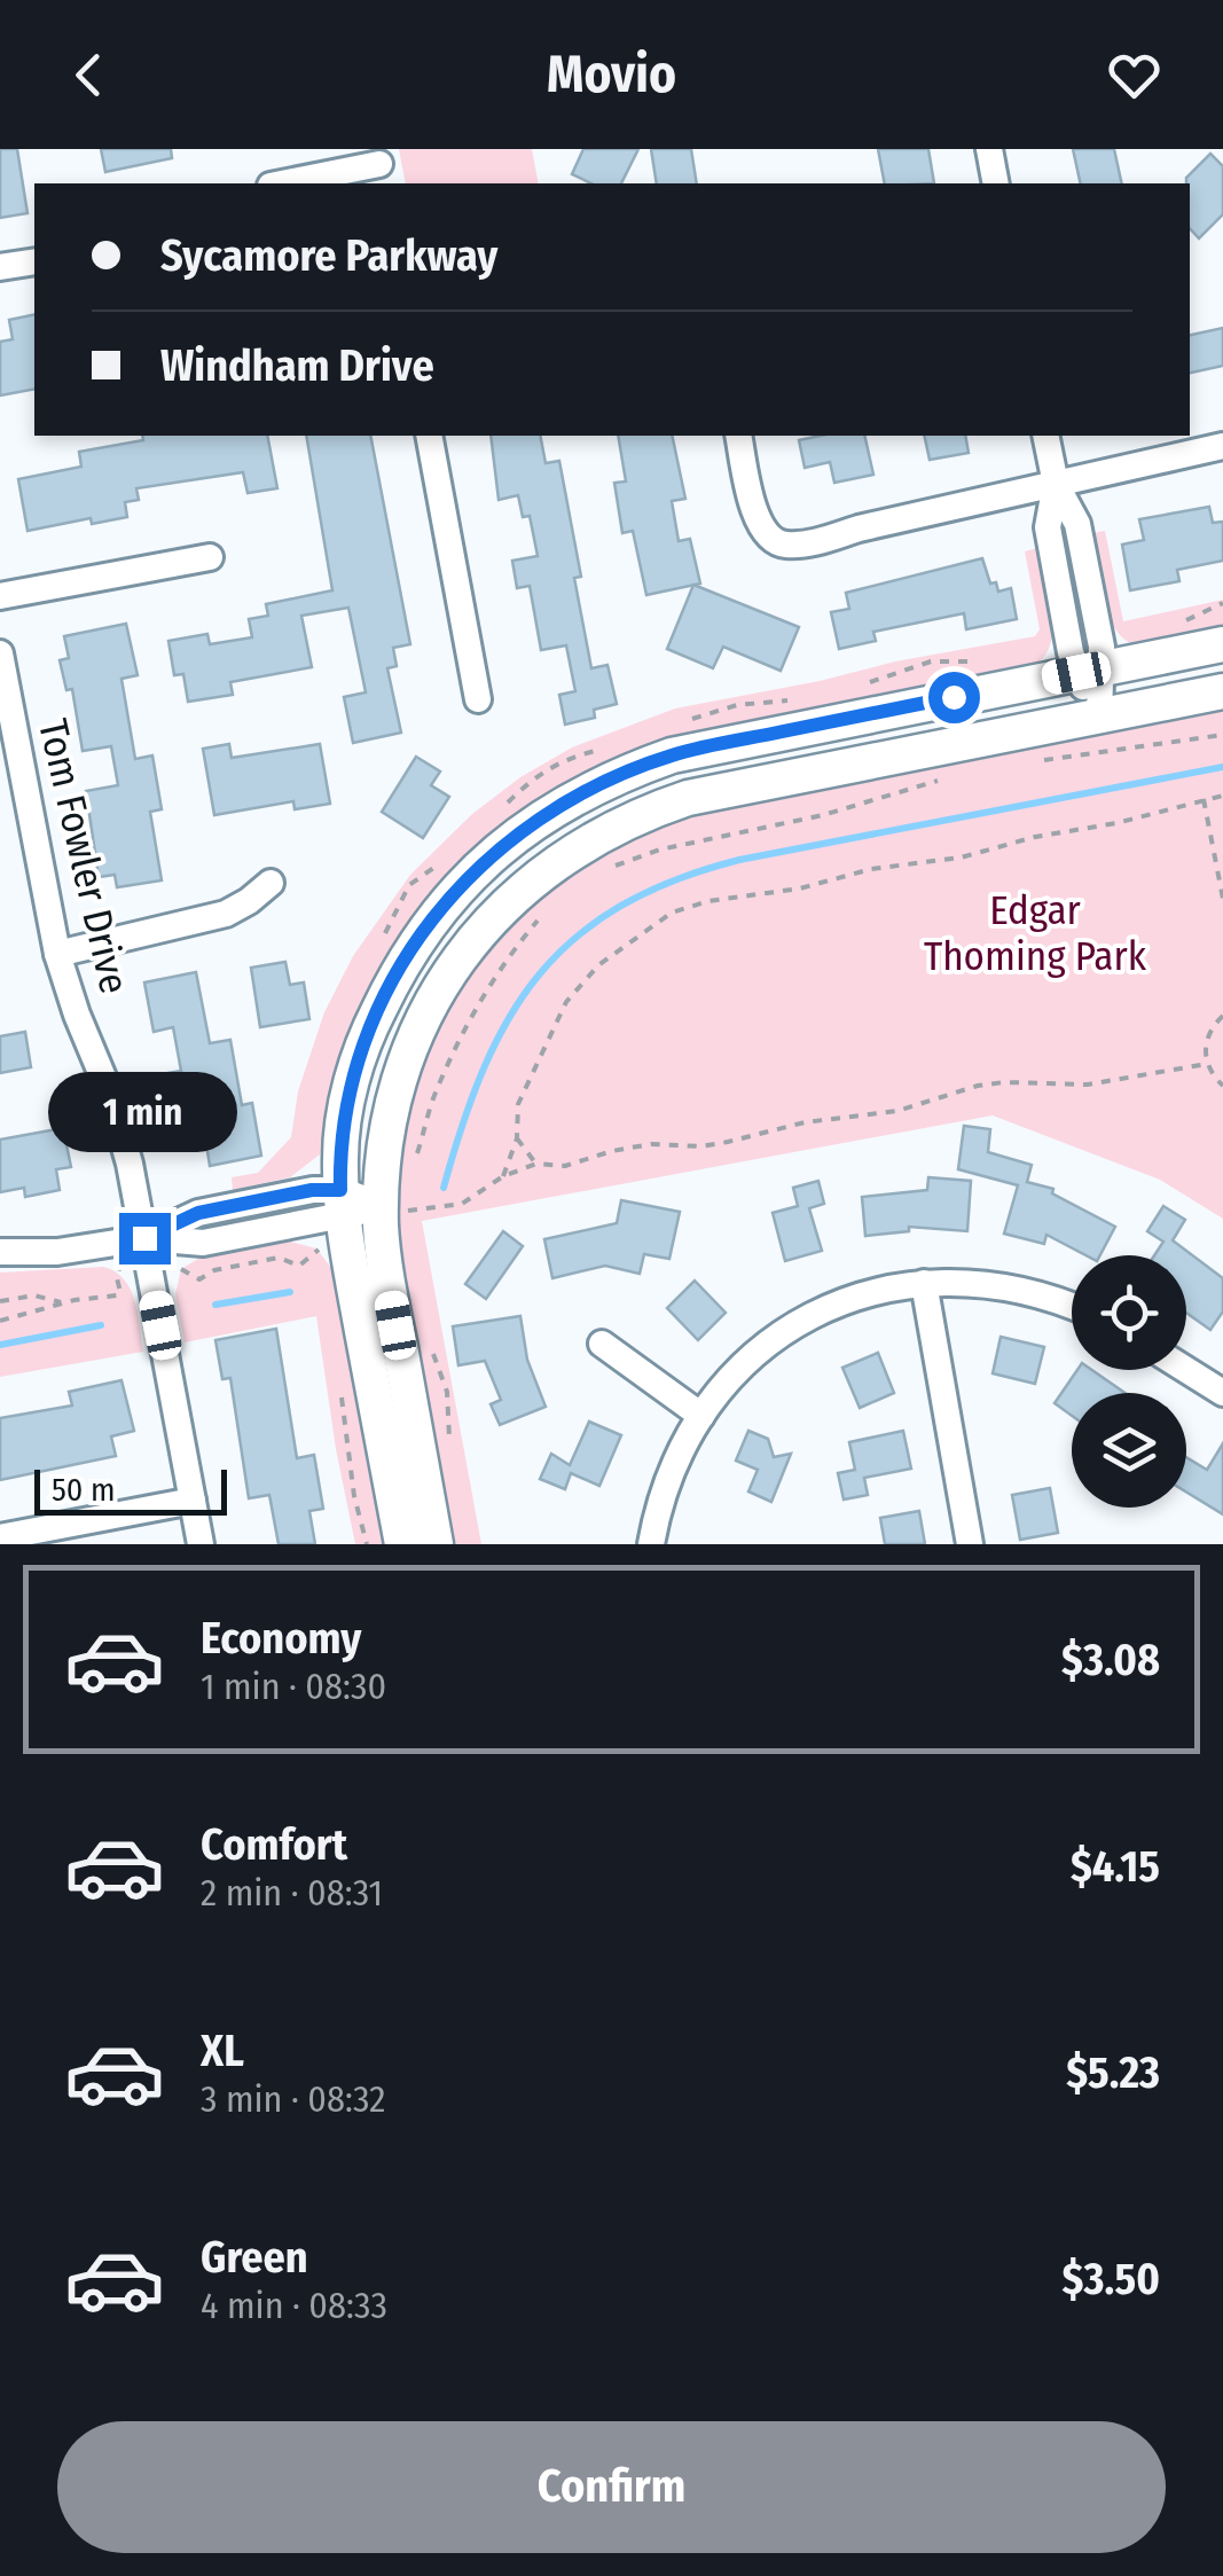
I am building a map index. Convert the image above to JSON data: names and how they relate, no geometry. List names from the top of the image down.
{
  "streets": {
    "street": ["Tom Fowler Drive"]
  },
  "parks": ["Edgar Thoming Park"],
  "scale_bar": "50 m",
  "page": {
    "header": "Movio",
    "banner": ["Sycamore Parkway", "Windham Drive"],
    "bubble": "1 min",
    "scale": "50 m",
    "list": [
      {
        "name": "Economy",
        "note": "1 min · 08:30",
        "value": "$3.08"
      },
      {
        "name": "Comfort",
        "note": "2 min · 08:31",
        "value": "$4.15"
      },
      {
        "name": "XL",
        "note": "3 min · 08:32",
        "value": "$5.23"
      },
      {
        "name": "Green",
        "note": "4 min · 08:33",
        "value": "$3.50"
      }
    ],
    "buttons": "Confirm"
  }
}
